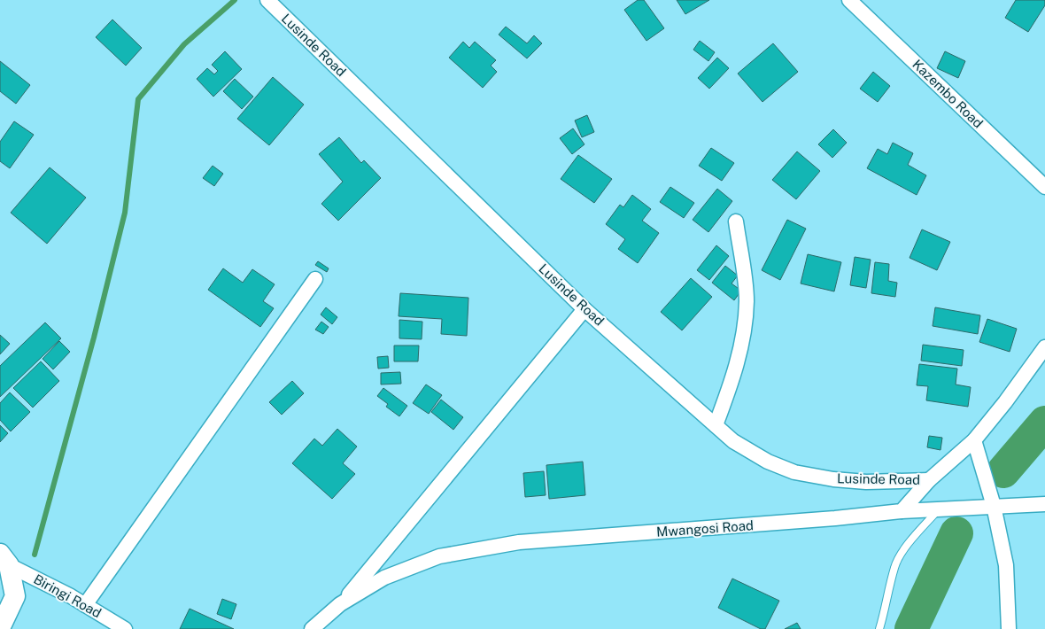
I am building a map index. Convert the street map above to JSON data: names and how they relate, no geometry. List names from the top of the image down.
{
  "streets": {
    "street": [
      "Lusinde Road",
      "Kazembo Road",
      "Mwangosi Road",
      "Biringi Road"
    ]
  }
}
